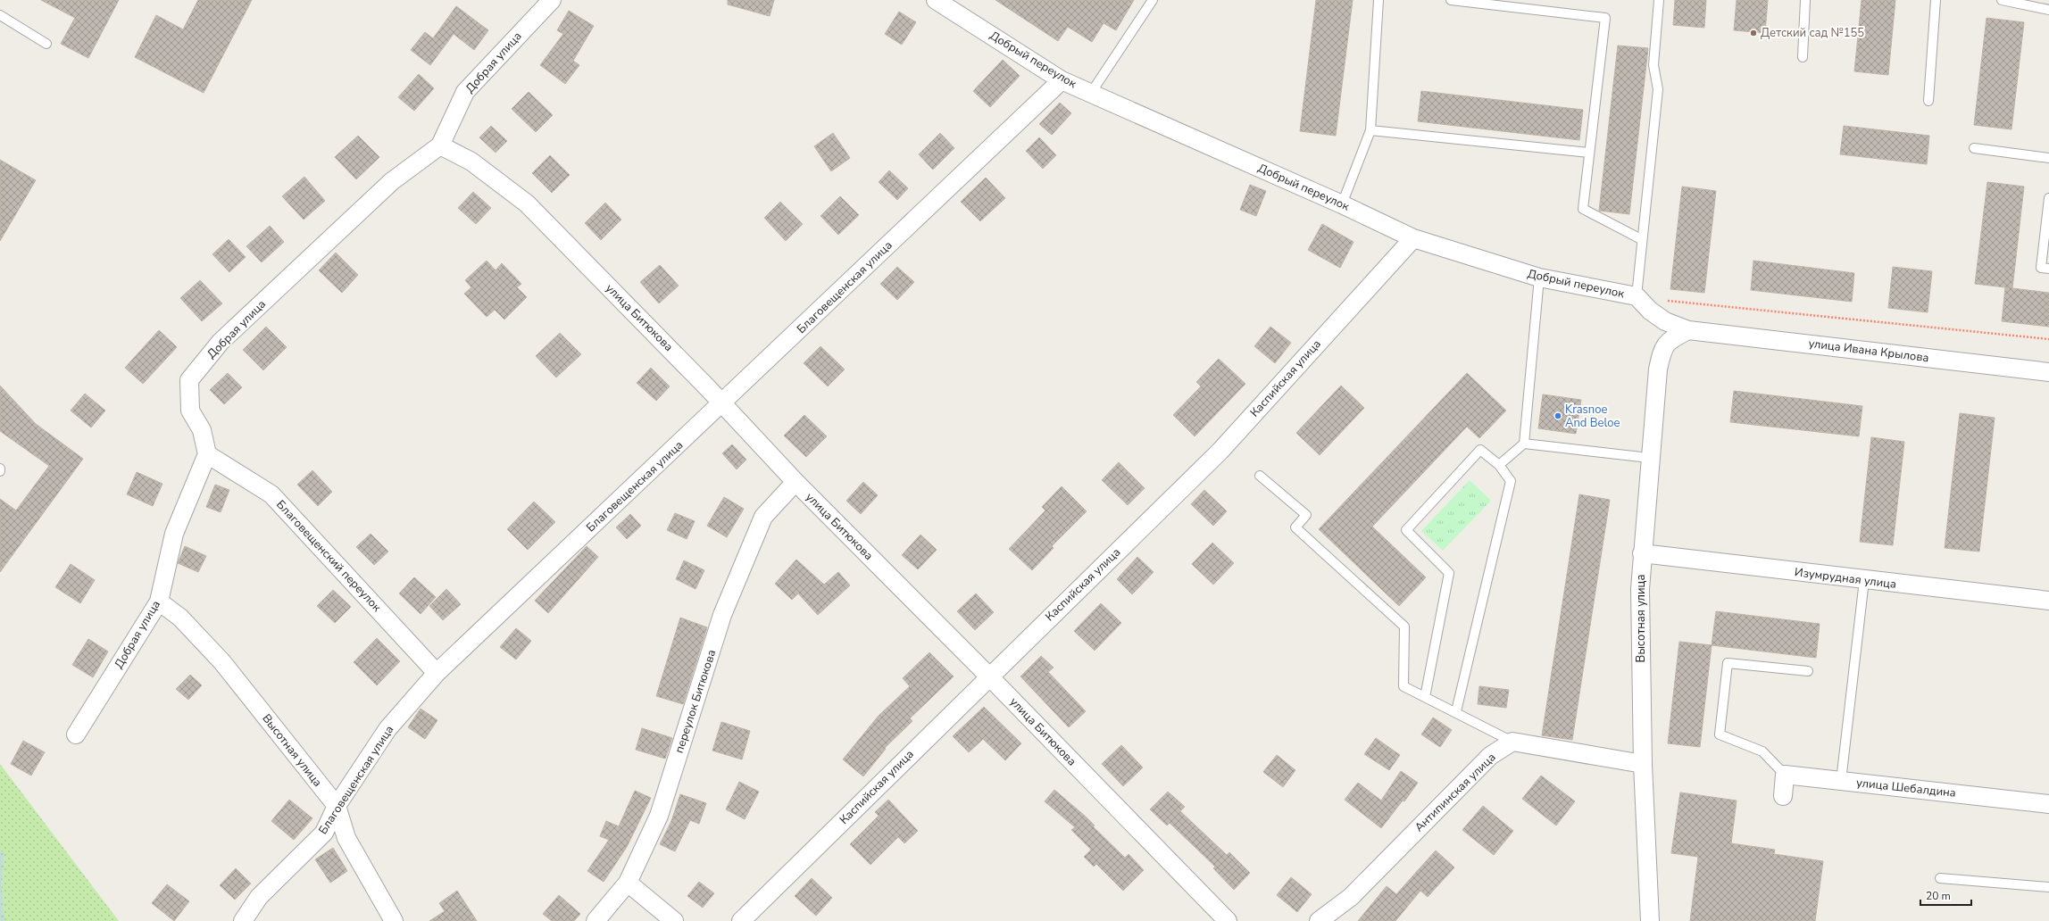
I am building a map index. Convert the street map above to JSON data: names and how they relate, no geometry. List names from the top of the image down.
{
  "streets": {
    "street": [
      "Добрый переулок",
      "Добрая улица",
      "Благовещенская улица",
      "улица Битюкова",
      "улица Ивана Крылова",
      "Каспийская улица",
      "Благовещенский переулок",
      "Изумрудная улица",
      "Высотная улица",
      "переулок Битюкова",
      "улица Шебалдина",
      "Антипинская улица"
    ]
  },
  "crossings": [
    ["Добрый переулок", "Благовещенская улица"],
    ["Добрый переулок", "улица Ивана Крылова"],
    ["Добрый переулок", "Каспийская улица"],
    ["Добрый переулок", "Высотная улица"],
    ["Добрая улица", "улица Битюкова"],
    ["Добрая улица", "Благовещенский переулок"],
    ["Добрая улица", "Высотная улица"],
    ["Благовещенская улица", "улица Битюкова"],
    ["Благовещенская улица", "Благовещенский переулок"],
    ["Благовещенская улица", "Высотная улица"],
    ["улица Битюкова", "Каспийская улица"],
    ["улица Битюкова", "переулок Битюкова"],
    ["улица Ивана Крылова", "Высотная улица"],
    ["Изумрудная улица", "Высотная улица"]
  ],
  "places": ["Детский сад №155", "Krasnoe And Beloe"],
  "scale_bar": "20 m"
}
